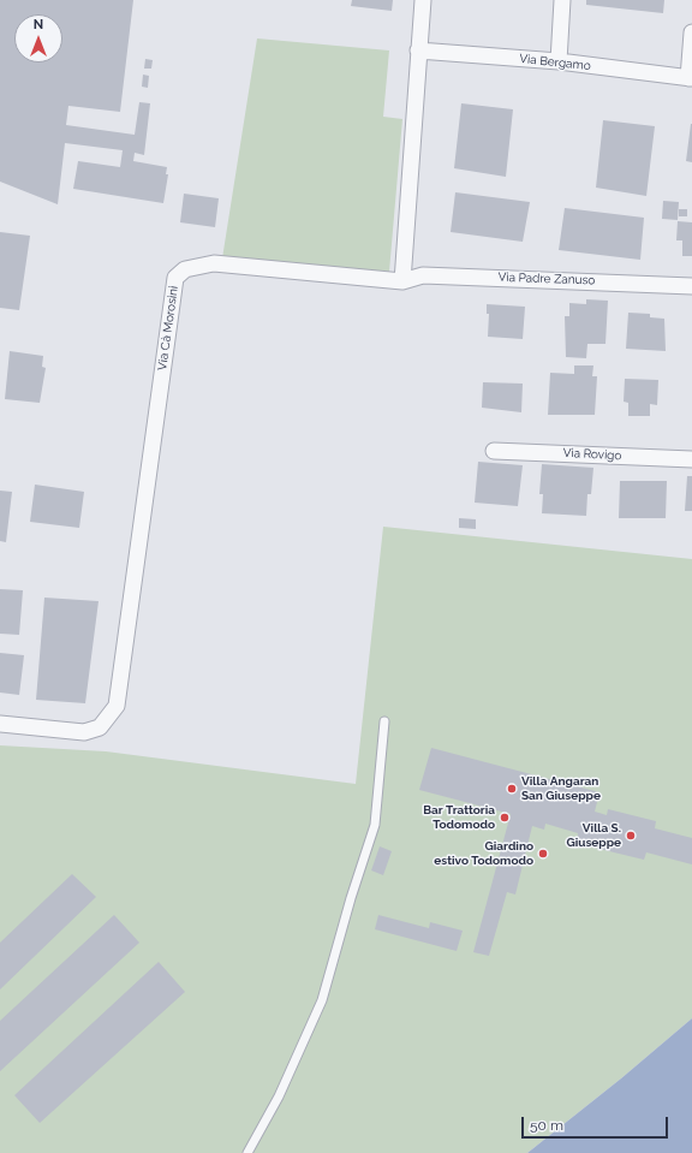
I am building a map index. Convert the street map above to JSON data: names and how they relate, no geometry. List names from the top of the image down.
{
  "streets": {
    "street": [
      "Via Bergamo",
      "Via Padre Zanuso",
      "Via Cà Morosini",
      "Via Rovigo"
    ]
  },
  "crossings": [
    ["Via Padre Zanuso", "Via Cà Morosini"]
  ],
  "places": [
    "Villa Angaran San Giuseppe",
    "Bar Trattoria Todomodo",
    "Villa S. Giuseppe",
    "Giardino estivo Todomodo"
  ],
  "scale_bar": "50 m",
  "north": "top"
}
